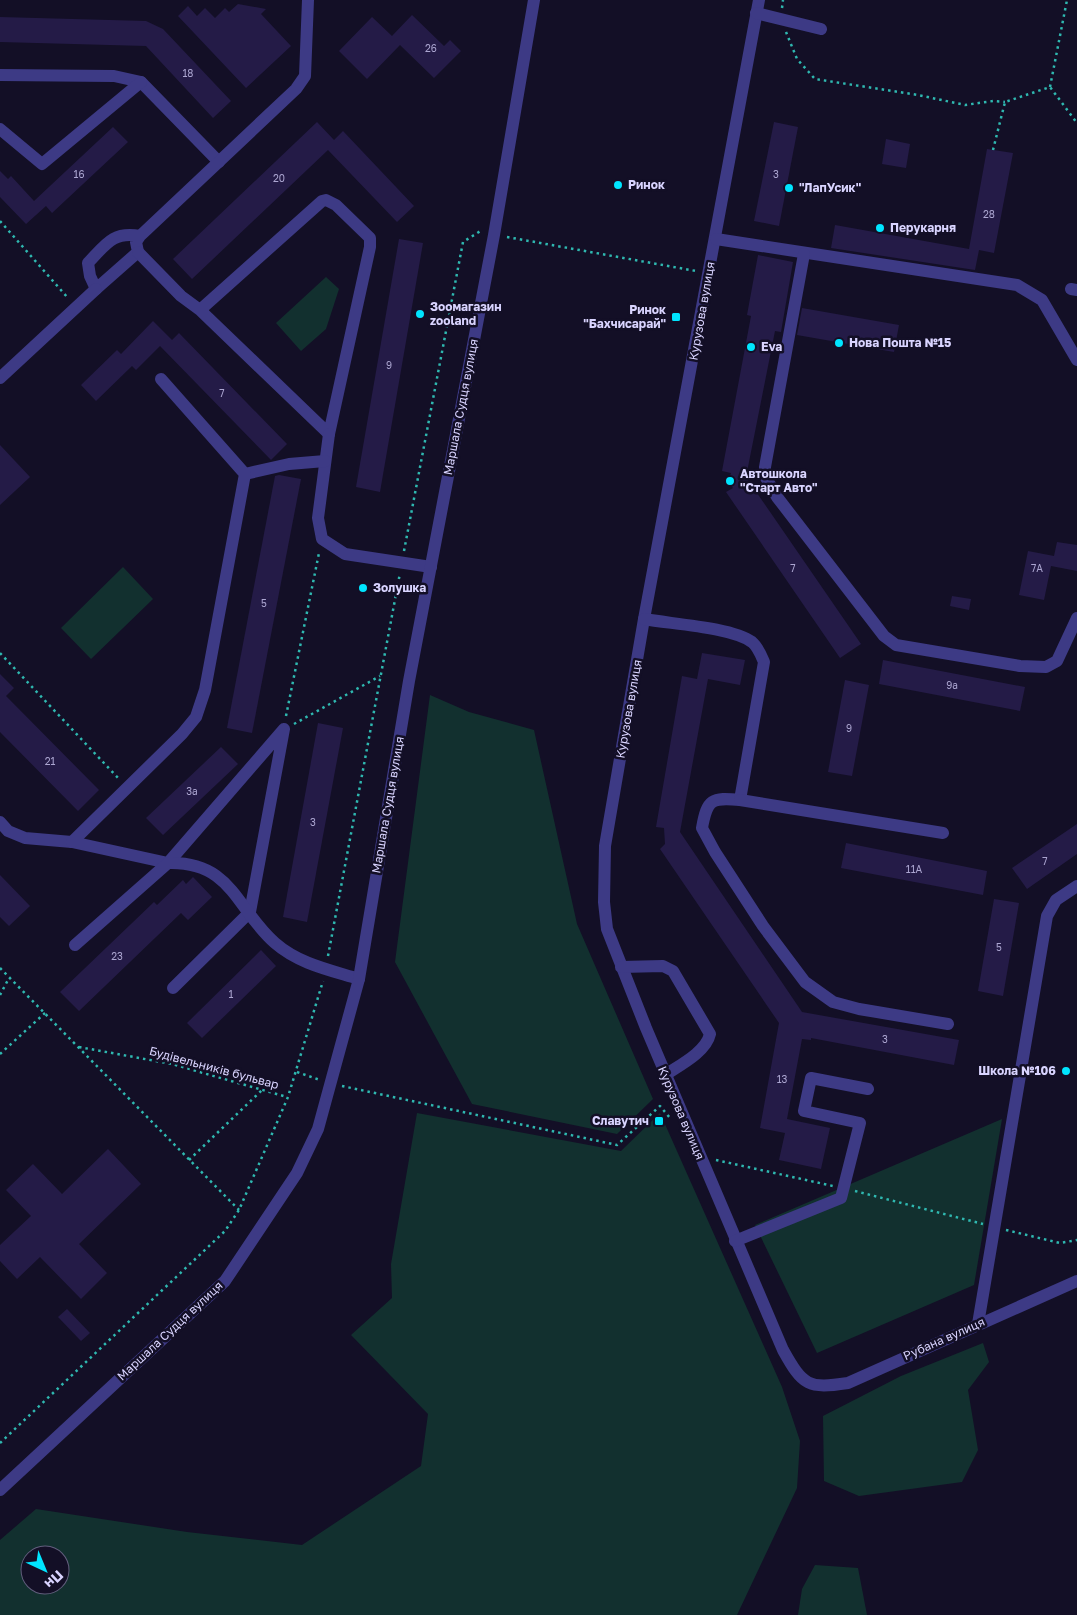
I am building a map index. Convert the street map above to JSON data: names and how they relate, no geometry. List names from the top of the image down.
{
  "streets": {
    "street": ["Курузова вулиця", "Маршала Судця вулиця", "Рубана вулиця"],
    "path": ["Будівельників бульвар"]
  },
  "crossings": [
    ["Курузова вулиця", "Рубана вулиця"]
  ],
  "places": {
    "other": [
      "Ринок",
      "\"ЛапУсик\"",
      "Перукарня",
      "Зоомагазин zooland",
      "Нова Пошта №15",
      "Eva",
      "Автошкола \"Старт Авто\"",
      "Золушка",
      "Школа №106"
    ],
    "transit": ["Ринок \"Бахчисарай\"", "Славутич"]
  },
  "house_numbers": [
    "26",
    "18",
    "16",
    "3",
    "20",
    "28",
    "9",
    "7",
    "7",
    "7А",
    "5",
    "9а",
    "9",
    "21",
    "3а",
    "3",
    "7",
    "11А",
    "5",
    "23",
    "1",
    "3",
    "13"
  ],
  "north": "bottom right"
}
